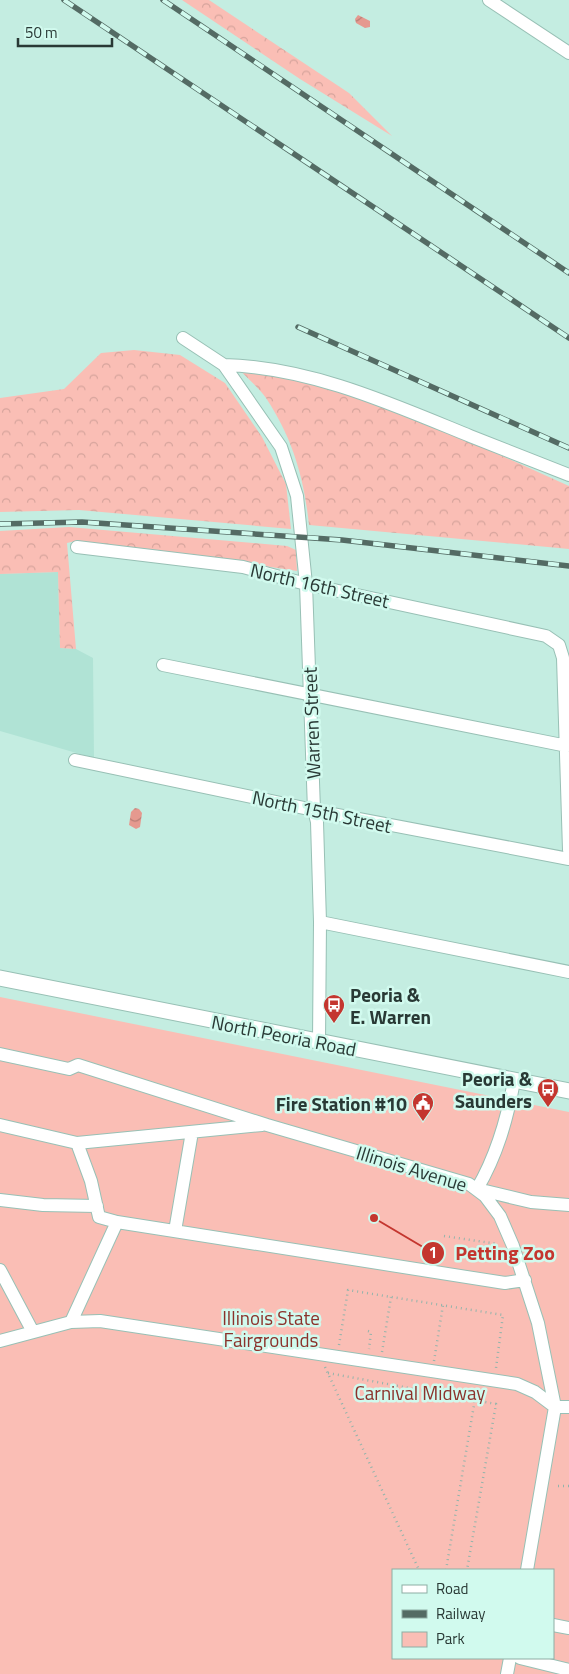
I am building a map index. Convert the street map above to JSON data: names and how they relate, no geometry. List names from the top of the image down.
{
  "streets": {
    "main road": ["North Peoria Road"],
    "street": [
      "North 16th Street",
      "Warren Street",
      "North 15th Street",
      "Illinois Avenue"
    ]
  },
  "crossings": [
    ["North 16th Street", "Warren Street"],
    ["Warren Street", "North 15th Street"],
    ["Warren Street", "North Peoria Road"]
  ],
  "parks": ["Illinois State Fairgrounds", "Carnival Midway"],
  "places": {
    "bus stop": ["Peoria & E. Warren", "Peoria & Saunders"],
    "public building": ["Fire Station #10"],
    "other": ["Petting Zoo"]
  },
  "legend": ["Road", "Railway", "Park"],
  "scale_bar": "50 m"
}
